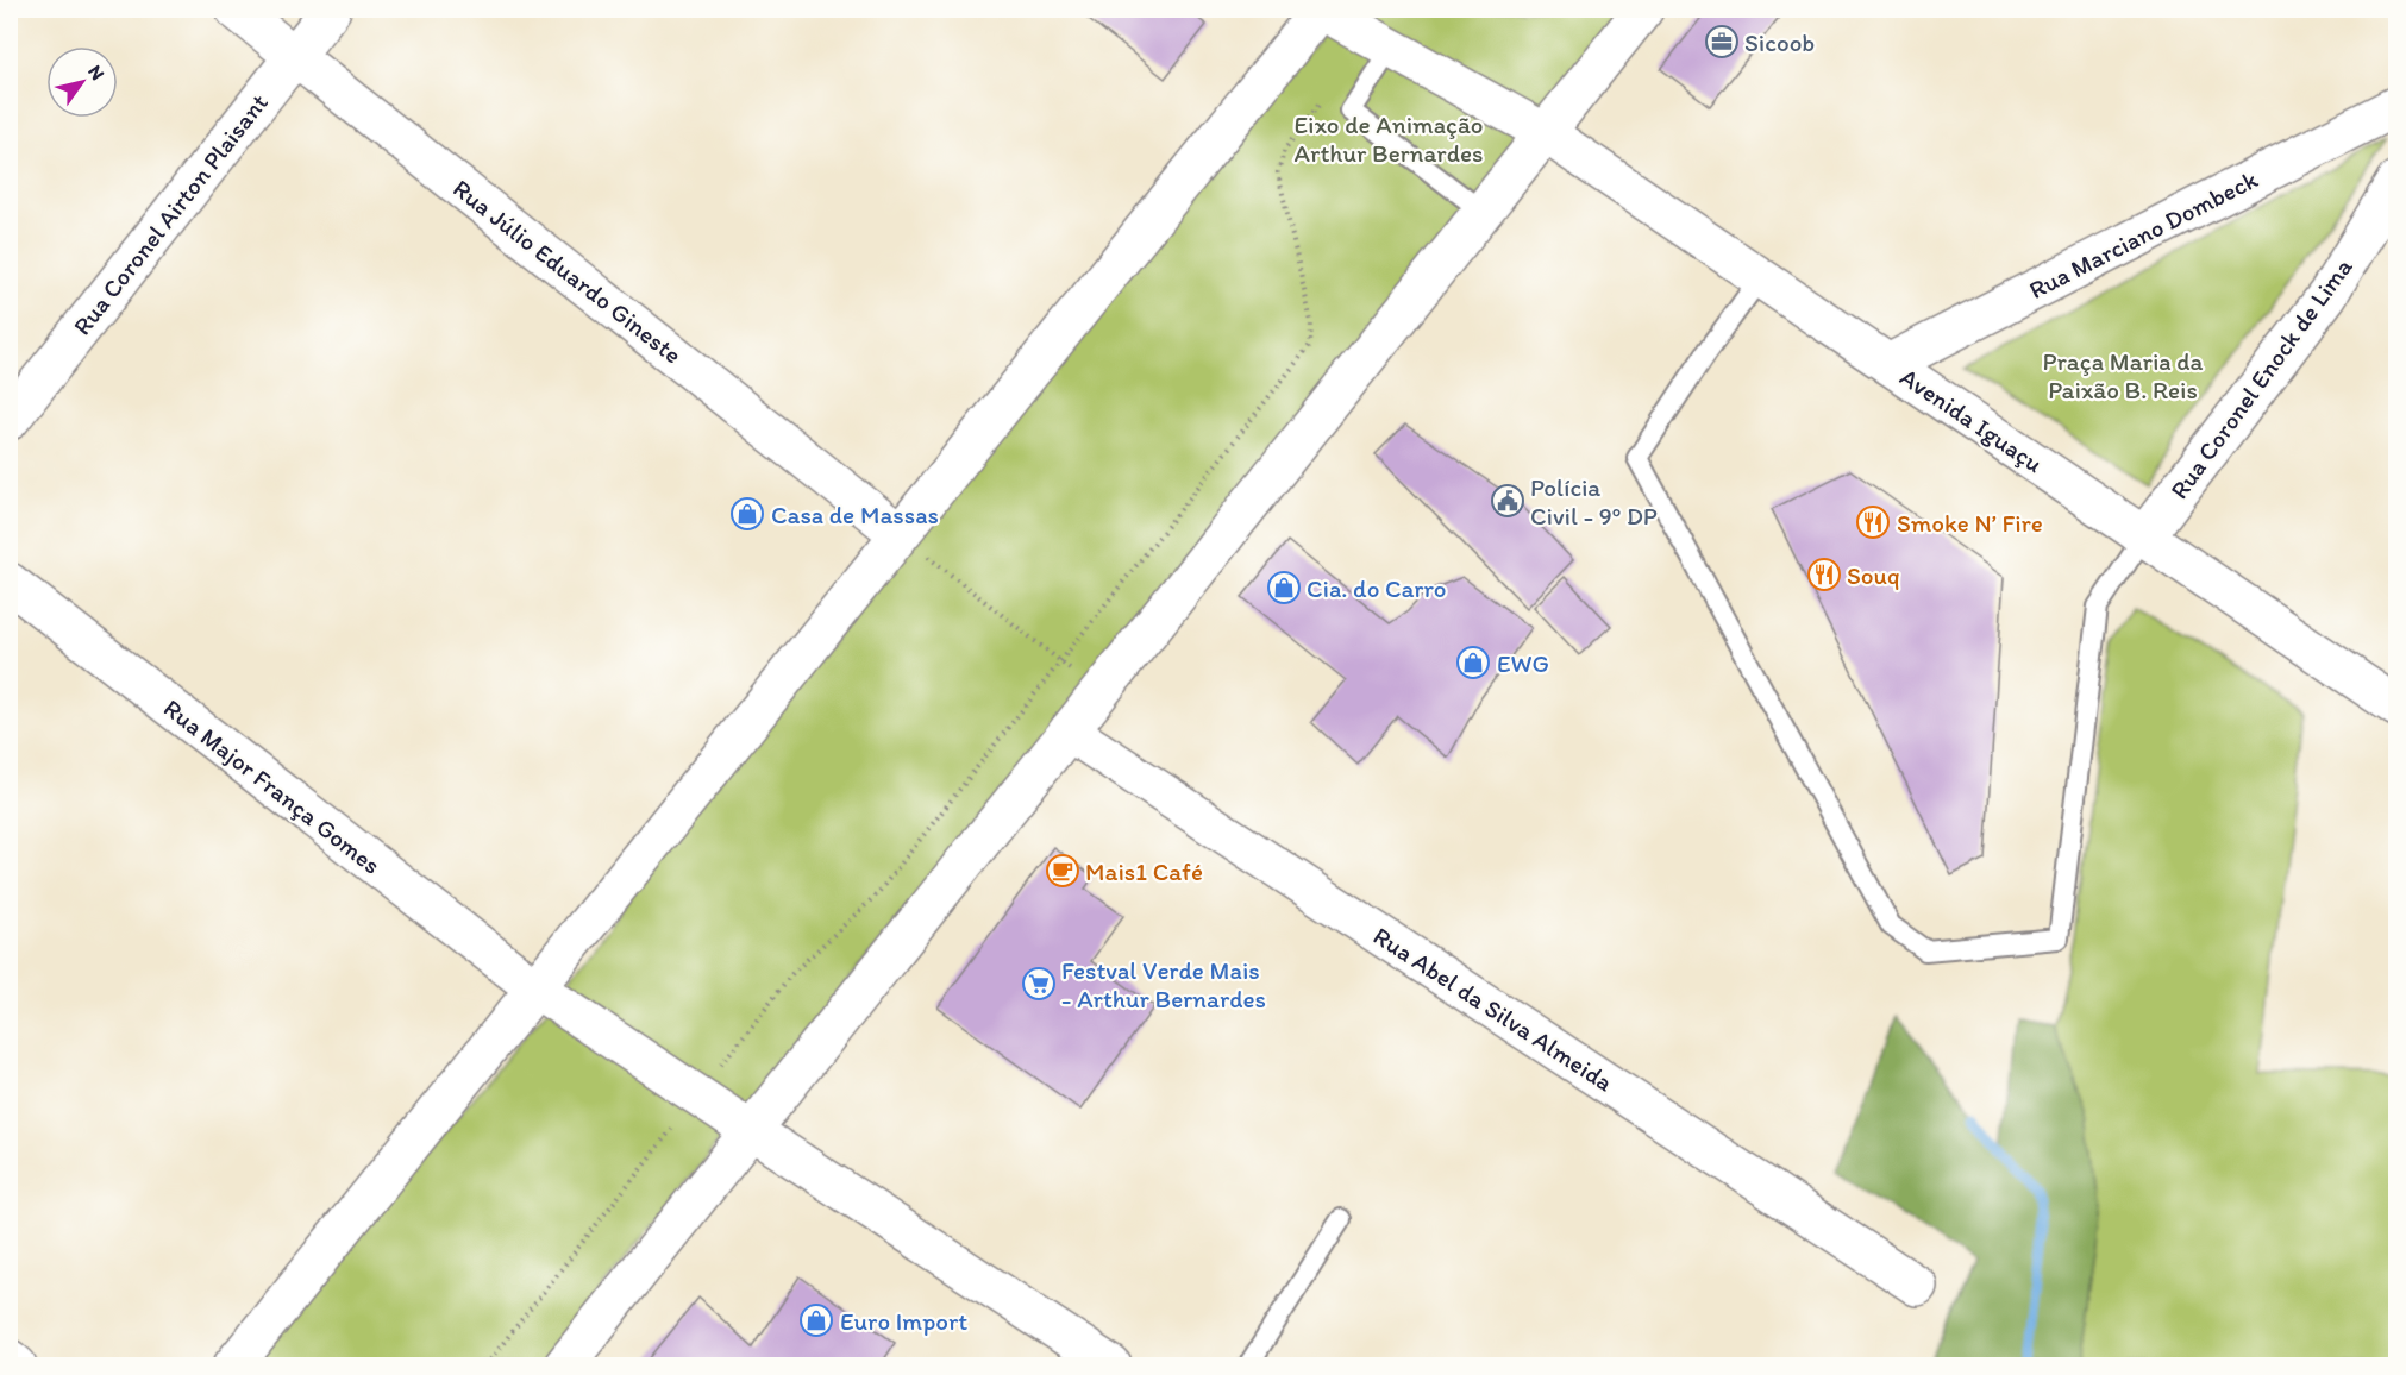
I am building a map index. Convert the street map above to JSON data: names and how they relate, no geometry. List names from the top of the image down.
{
  "streets": {
    "main road": [
      "Rua Coronel Airton Plaisant",
      "Rua Marciano Dombeck",
      "Rua Júlio Eduardo Gineste",
      "Rua Coronel Enock de Lima",
      "Avenida Iguaçu",
      "Rua Major França Gomes",
      "Rua Abel da Silva Almeida"
    ]
  },
  "crossings": [
    ["Rua Coronel Airton Plaisant", "Rua Júlio Eduardo Gineste"],
    ["Rua Marciano Dombeck", "Avenida Iguaçu"],
    ["Rua Coronel Enock de Lima", "Avenida Iguaçu"]
  ],
  "parks": ["Eixo de Animação Arthur Bernardes", "Praça Maria da Paixão B. Reis"],
  "places": {
    "office": ["Sicoob"],
    "public building": ["Polícia Civil - 9º DP"],
    "shop": [
      "Casa de Massas",
      "Cia. do Carro",
      "EWG",
      "Euro Import"
    ],
    "restaurant": ["Smoke N’ Fire", "Souq"],
    "cafe": ["Mais1 Café"],
    "supermarket": ["Festval Verde Mais - Arthur Bernardes"]
  },
  "north": "top right"
}
